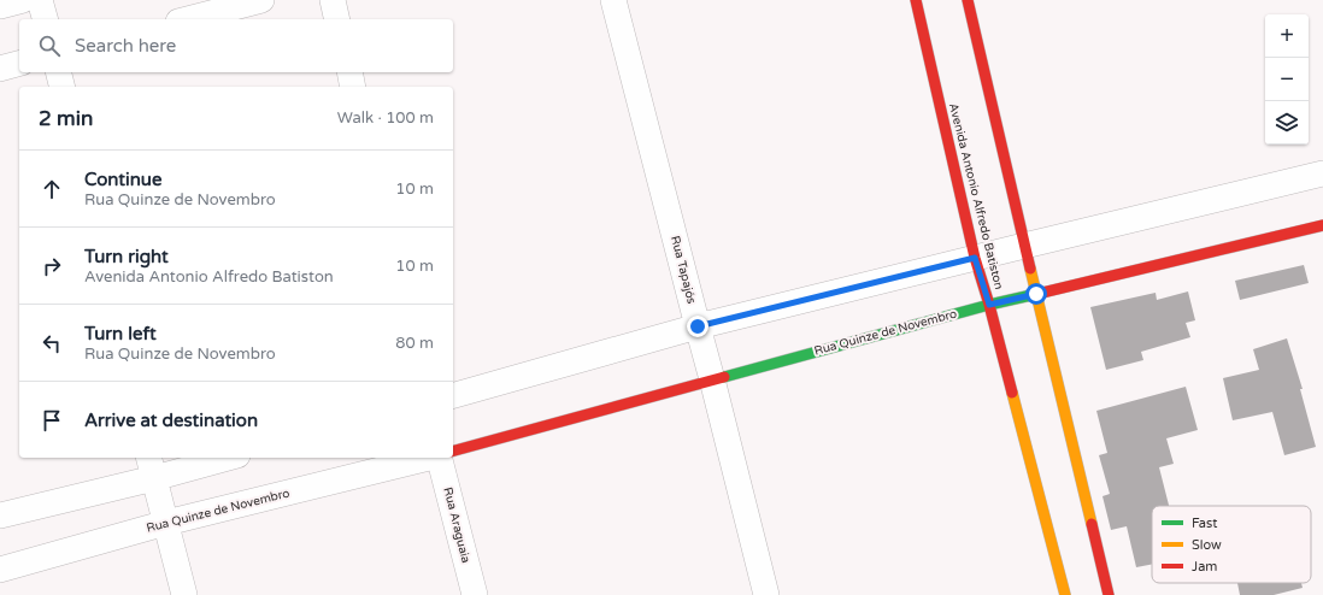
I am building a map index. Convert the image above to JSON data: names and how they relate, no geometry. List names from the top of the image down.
{
  "streets": {
    "street": [
      "Avenida Antonio Alfredo Batiston",
      "Rua Tapajós",
      "Rua Quinze de Novembro",
      "Rua Araguaia"
    ]
  },
  "crossings": [
    ["Avenida Antonio Alfredo Batiston", "Rua Quinze de Novembro"],
    ["Rua Tapajós", "Rua Quinze de Novembro"]
  ],
  "legend": ["Fast", "Slow", "Jam"],
  "page": {
    "map_buttons": ["+", "−"],
    "search": "Search here",
    "heading": ["2 min", "Walk · 100 m"],
    "list": [
      ["Continue", "Rua Quinze de Novembro", "10 m"],
      ["Turn right", "Avenida Antonio Alfredo Batiston", "10 m"],
      ["Turn left", "Rua Quinze de Novembro", "80 m"],
      "Arrive at destination"
    ]
  }
}
